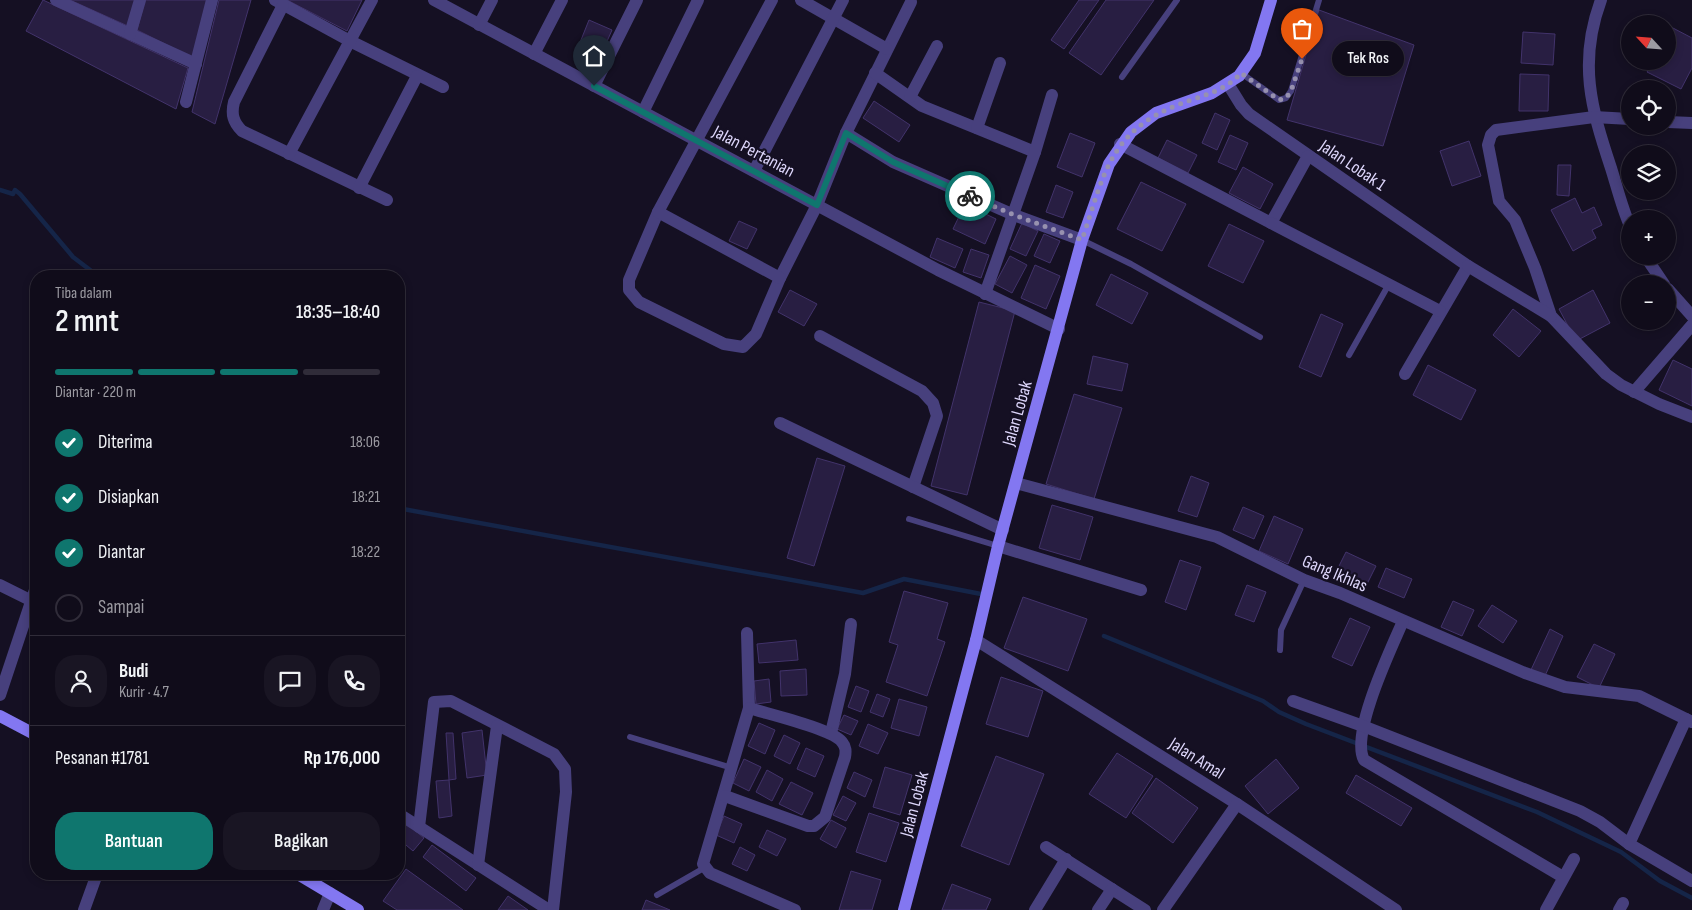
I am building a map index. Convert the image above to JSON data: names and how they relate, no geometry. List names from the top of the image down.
{
  "streets": {
    "main road": ["Jalan Lobak"],
    "street": [
      "Jalan Pertanian",
      "Jalan Lobak 1",
      "Gang Ikhlas",
      "Jalan Amal"
    ]
  },
  "crossings": [
    ["Jalan Pertanian", "Jalan Lobak"],
    ["Jalan Lobak 1", "Jalan Lobak"],
    ["Jalan Lobak", "Gang Ikhlas"],
    ["Jalan Lobak", "Jalan Amal"]
  ],
  "places": ["Tek Ros"],
  "north": "top left",
  "page": {
    "map_buttons": ["+", "−"],
    "bubble": "Tek Ros",
    "heading": ["2 mnt", "Tiba dalam", "18:35–18:40"],
    "panel": [
      "Budi",
      "Kurir · 4.7",
      "Pesanan #1781",
      "Rp 176,000"
    ],
    "bar": "Diantar · 220 m",
    "list": [
      ["Diterima", "18:06"],
      ["Disiapkan", "18:21"],
      ["Diantar", "18:22"],
      "Sampai"
    ],
    "buttons": ["Bantuan", "Bagikan"]
  }
}
